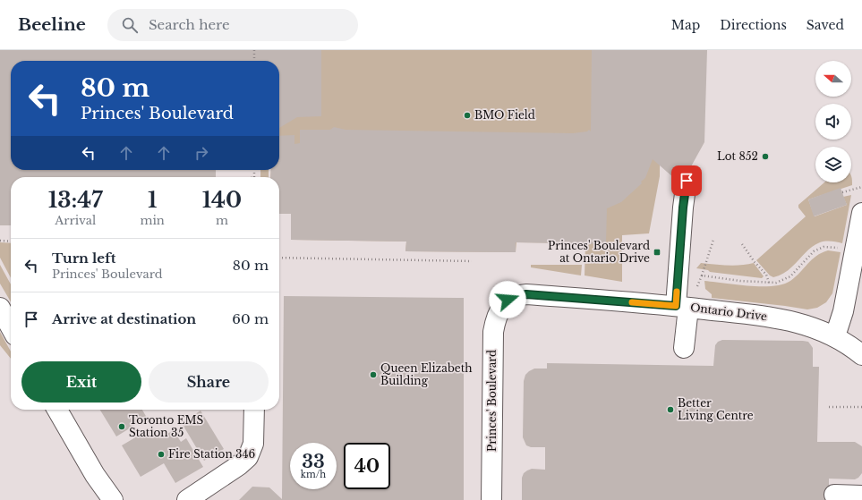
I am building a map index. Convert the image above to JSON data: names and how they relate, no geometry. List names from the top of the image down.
{
  "streets": {
    "street": ["Ontario Drive", "Princes' Boulevard"]
  },
  "crossings": [
    ["Ontario Drive", "Princes' Boulevard"]
  ],
  "places": {
    "other": [
      "BMO Field",
      "Lot 852",
      "Queen Elizabeth Building",
      "Better Living Centre",
      "Toronto EMS Station 35",
      "Fire Station 346"
    ],
    "transit": ["Princes' Boulevard at Ontario Drive"]
  },
  "north": "left",
  "page": {
    "header": "Beeline",
    "search": "Search here",
    "nav": ["Map", "Directions", "Saved"],
    "turn": ["80 m", "Princes' Boulevard"],
    "eta": [
      "13:47",
      "Arrival",
      "1",
      "min",
      "140",
      "m"
    ],
    "list": [
      {
        "name": "Turn left",
        "note": "Princes' Boulevard",
        "value": "80 m"
      },
      {
        "name": "Arrive at destination",
        "value": "60 m"
      }
    ],
    "buttons": ["Exit", "Share"],
    "speed": "33 km/h",
    "limit": "40"
  }
}
